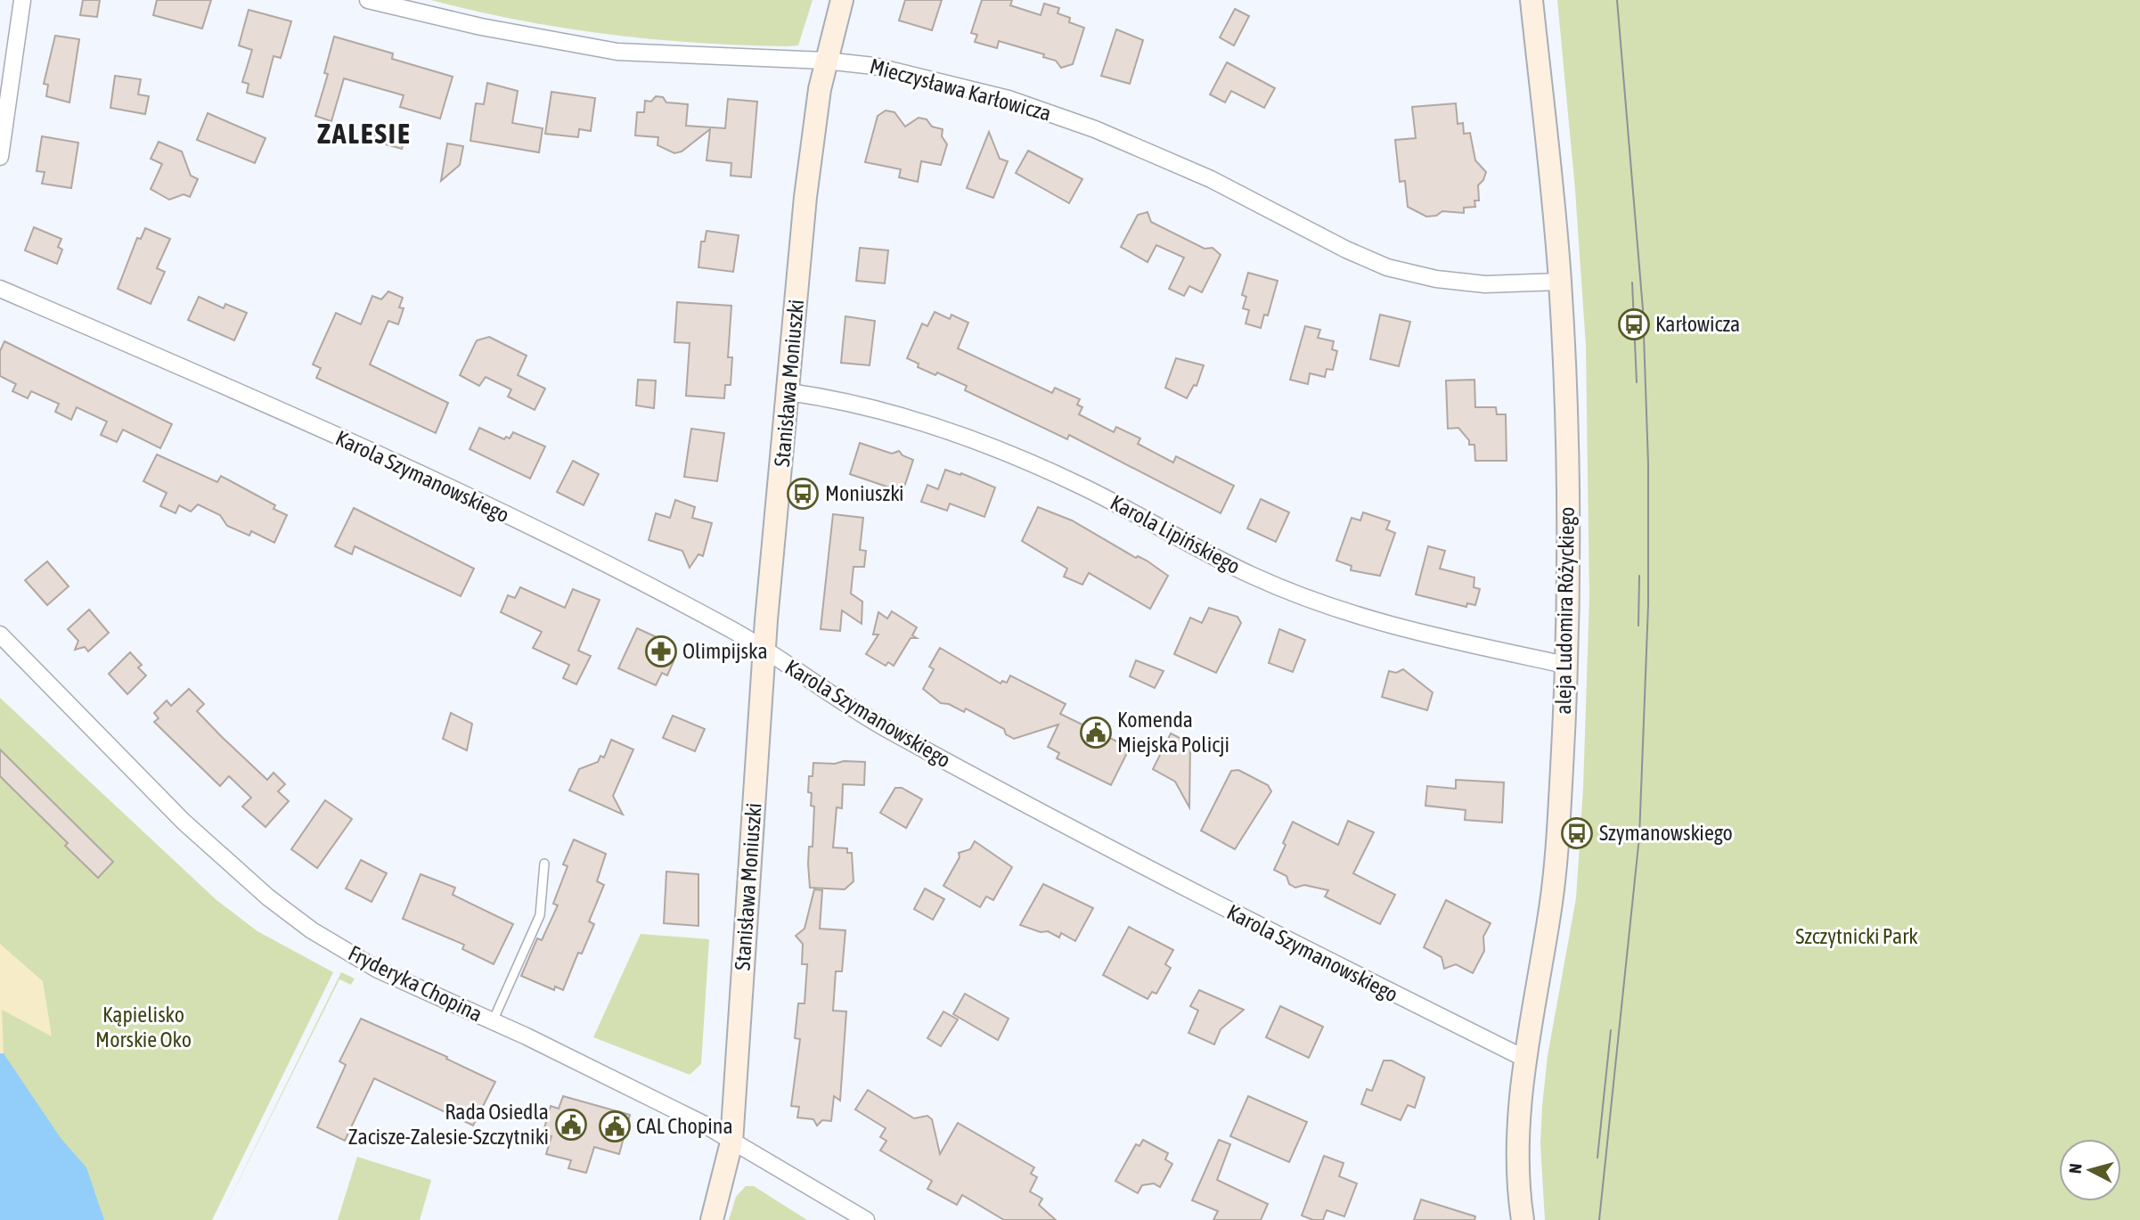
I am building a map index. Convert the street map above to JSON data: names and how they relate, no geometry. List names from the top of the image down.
{
  "streets": {
    "street": [
      "Mieczysława Karłowicza",
      "Stanisława Moniuszki",
      "Karola Szymanowskiego",
      "Karola Lipińskiego",
      "aleja Ludomira Różyckiego",
      "Fryderyka Chopina"
    ]
  },
  "crossings": [
    ["Mieczysława Karłowicza", "Stanisława Moniuszki"],
    ["Mieczysława Karłowicza", "aleja Ludomira Różyckiego"],
    ["Stanisława Moniuszki", "Karola Szymanowskiego"],
    ["Stanisława Moniuszki", "Karola Lipińskiego"],
    ["Stanisława Moniuszki", "Fryderyka Chopina"],
    ["Karola Szymanowskiego", "aleja Ludomira Różyckiego"],
    ["Karola Lipińskiego", "aleja Ludomira Różyckiego"]
  ],
  "districts": ["ZALESIE"],
  "parks": ["Szczytnicki Park", "Kąpielisko Morskie Oko"],
  "places": {
    "bus stop": ["Karłowicza", "Moniuszki", "Szymanowskiego"],
    "pharmacy": ["Olimpijska"],
    "public building": ["Komenda Miejska Policji", "Rada Osiedla Zacisze-Zalesie-Szczytniki", "CAL Chopina"]
  },
  "north": "left"
}
